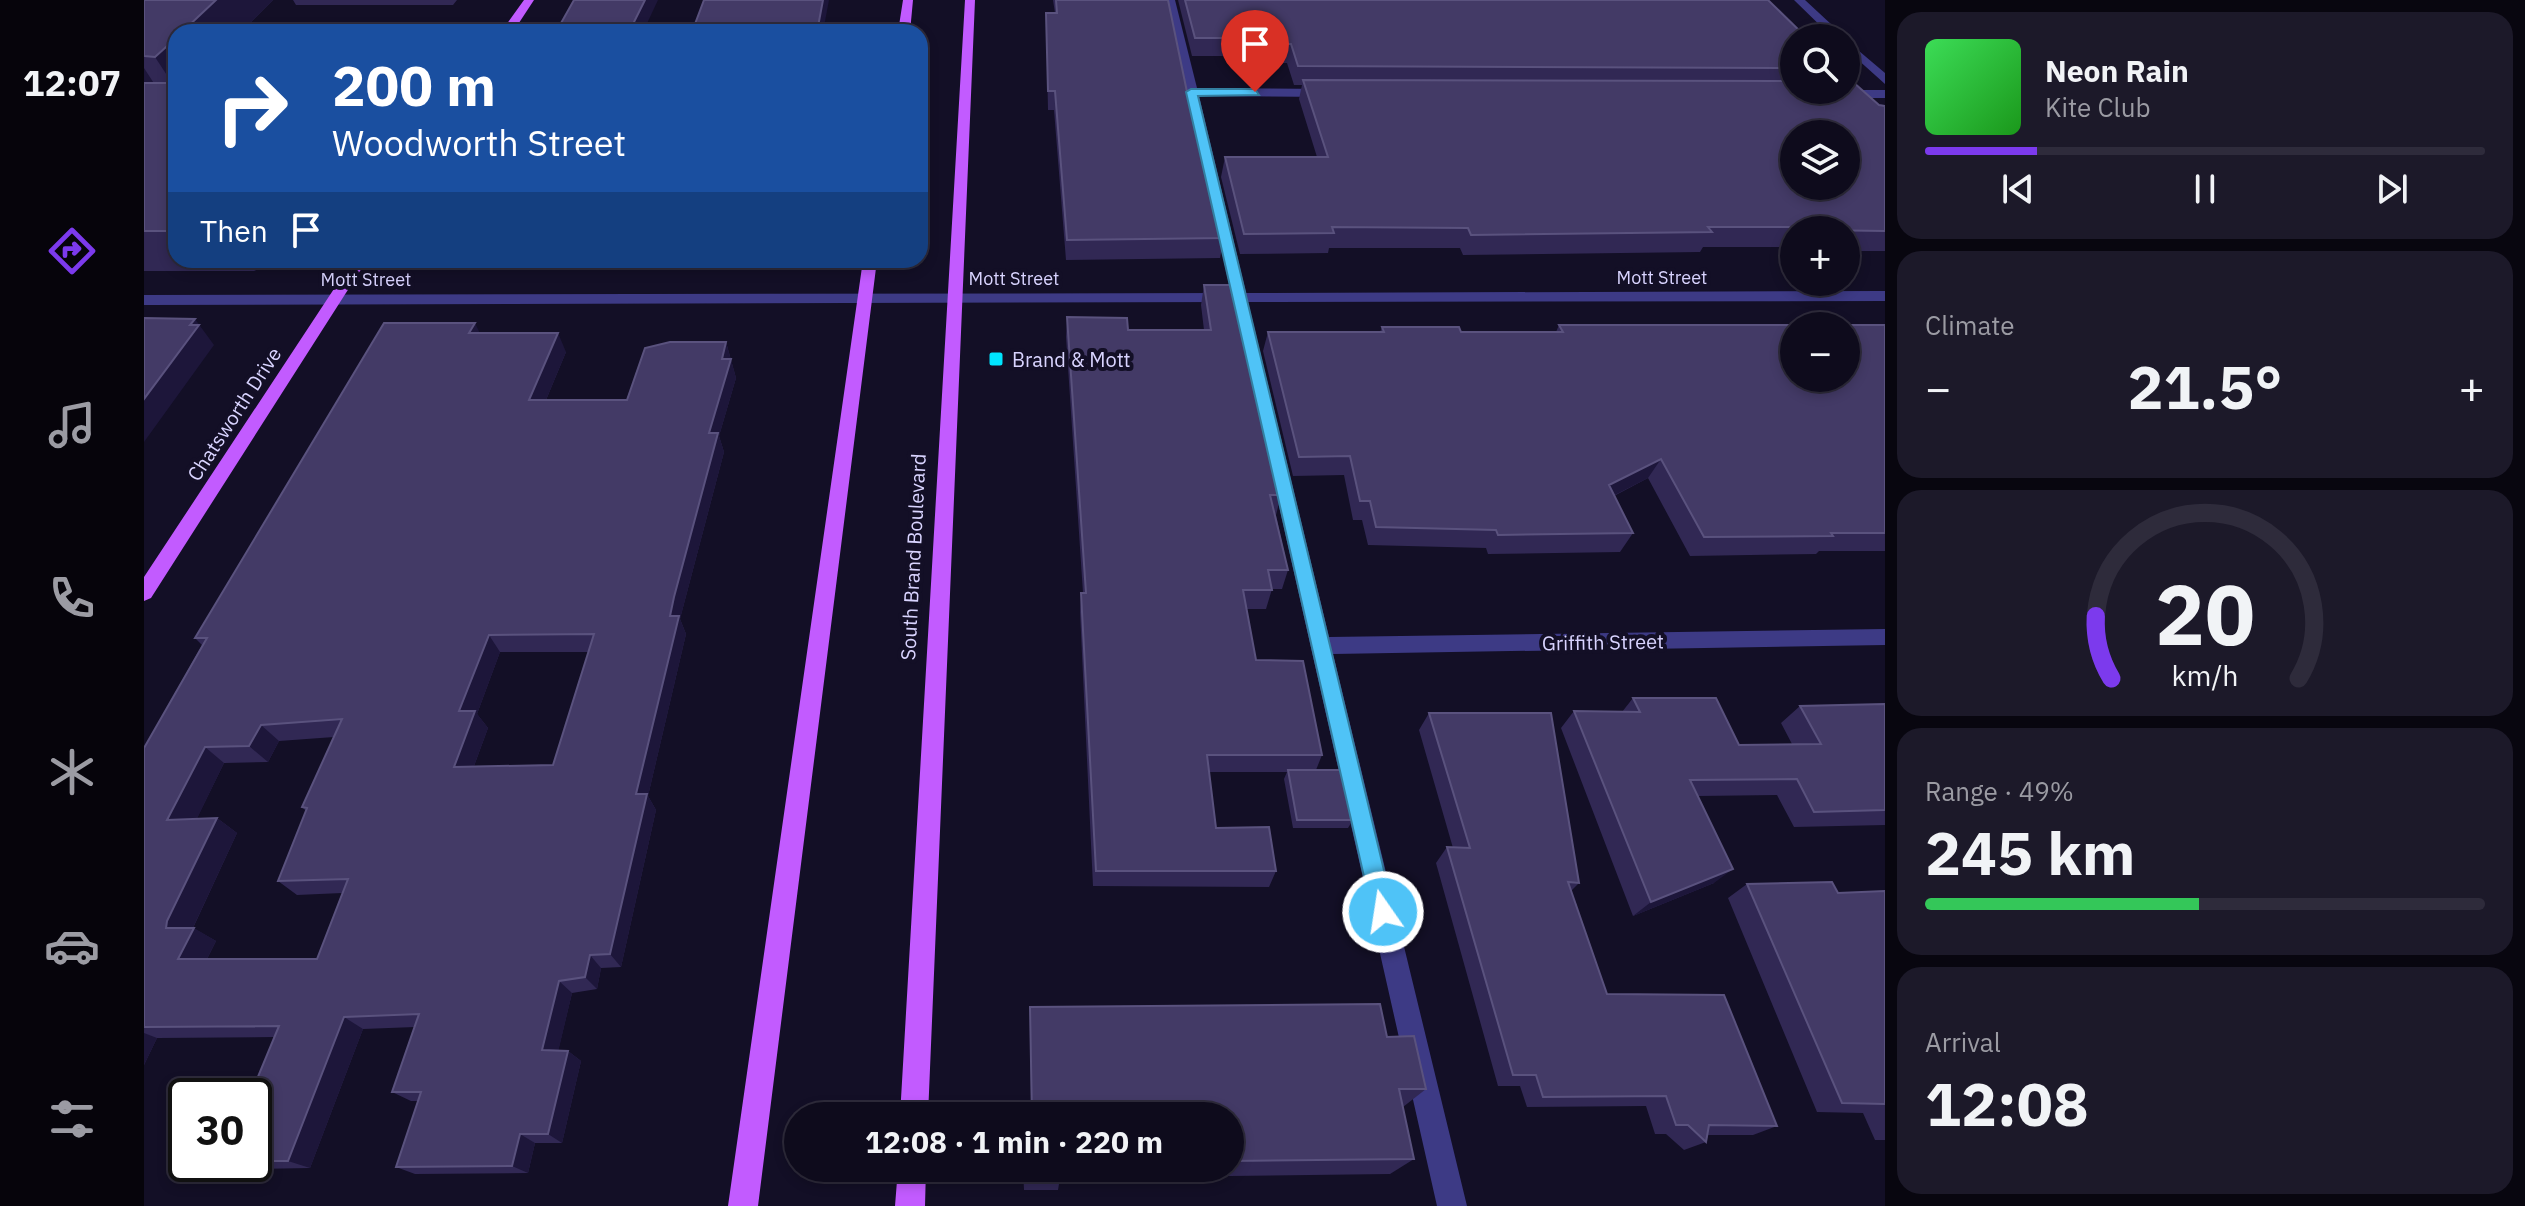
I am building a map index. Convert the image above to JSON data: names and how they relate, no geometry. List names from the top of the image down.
{
  "streets": {
    "main road": ["Chatsworth Drive", "South Brand Boulevard"],
    "street": ["Mott Street", "Griffith Street"]
  },
  "crossings": [
    ["Mott Street", "Chatsworth Drive"],
    ["Mott Street", "South Brand Boulevard"]
  ],
  "places": {
    "transit": ["Brand & Mott"]
  },
  "page": {
    "tabs": "12:07",
    "map_buttons": ["+", "−"],
    "turn": ["200 m", "Woodworth Street"],
    "song": ["Neon Rain", "Kite Club"],
    "then": "Then",
    "tile": [
      "Climate",
      ["Range · 49%", "245 km"],
      ["Arrival", "12:08"]
    ],
    "heat": ["−", "21.5°", "+"],
    "limit": "30",
    "trip": "12:08 · 1 min · 220 m",
    "gauge": ["20", "km/h"]
  }
}
